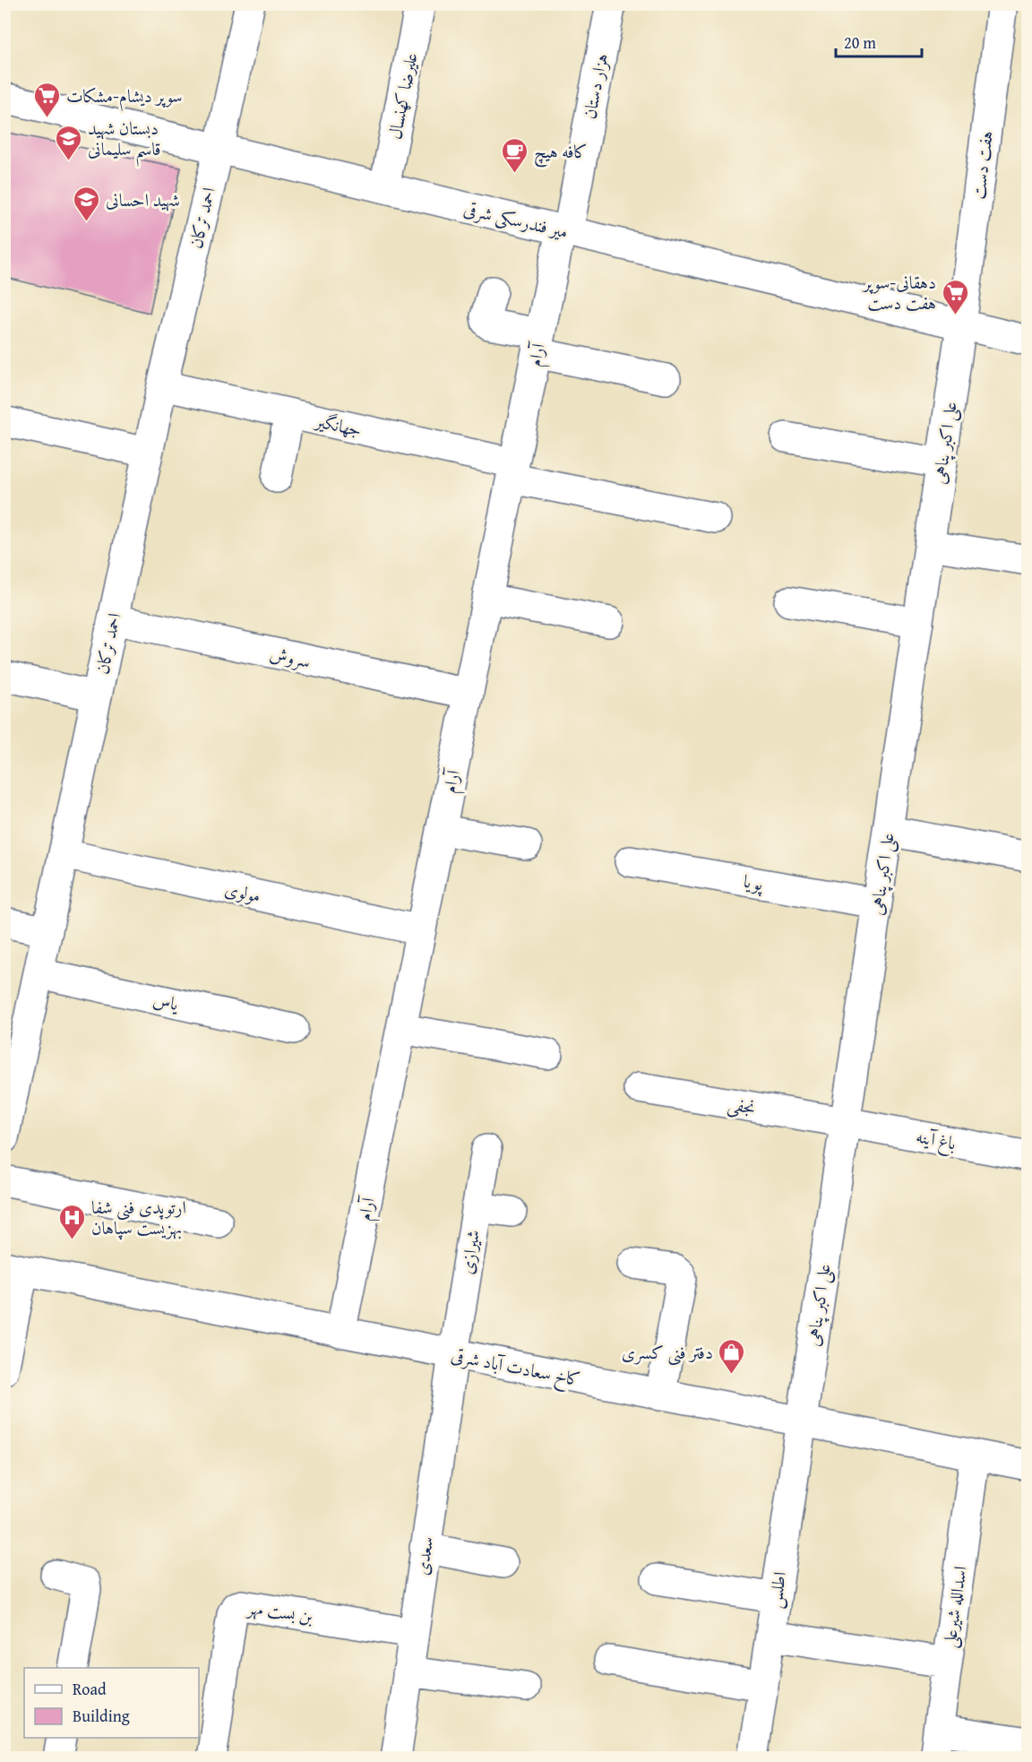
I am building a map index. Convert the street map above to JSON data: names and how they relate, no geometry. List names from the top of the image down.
{
  "streets": {
    "street": [
      "هزار دستان",
      "علیرضا کهنسال",
      "هفت دست",
      "احمد ترکان",
      "میر فندرسکی شرقی",
      "آرام",
      "جهانگیر",
      "علی اکبر پناهی",
      "سروش",
      "پویا",
      "مولوی",
      "یاس",
      "نجفی",
      "باغ آینه",
      "شیرازی",
      "کاخ سعادت آباد شرقی",
      "سعدی",
      "اطلس",
      "اسدالله شیرعلی",
      "بن بست مهر"
    ]
  },
  "crossings": [
    ["هزار دستان", "میر فندرسکی شرقی"],
    ["هزار دستان", "آرام"],
    ["علیرضا کهنسال", "میر فندرسکی شرقی"],
    ["هفت دست", "میر فندرسکی شرقی"],
    ["هفت دست", "علی اکبر پناهی"],
    ["احمد ترکان", "میر فندرسکی شرقی"],
    ["احمد ترکان", "جهانگیر"],
    ["احمد ترکان", "سروش"],
    ["احمد ترکان", "مولوی"],
    ["احمد ترکان", "یاس"],
    ["میر فندرسکی شرقی", "آرام"],
    ["میر فندرسکی شرقی", "علی اکبر پناهی"],
    ["آرام", "جهانگیر"],
    ["آرام", "سروش"],
    ["آرام", "مولوی"],
    ["آرام", "کاخ سعادت آباد شرقی"],
    ["علی اکبر پناهی", "پویا"],
    ["علی اکبر پناهی", "نجفی"],
    ["علی اکبر پناهی", "باغ آینه"],
    ["علی اکبر پناهی", "کاخ سعادت آباد شرقی"],
    ["علی اکبر پناهی", "اطلس"],
    ["نجفی", "باغ آینه"],
    ["شیرازی", "کاخ سعادت آباد شرقی"],
    ["شیرازی", "سعدی"],
    ["کاخ سعادت آباد شرقی", "سعدی"],
    ["کاخ سعادت آباد شرقی", "اطلس"],
    ["کاخ سعادت آباد شرقی", "اسدالله شیرعلی"],
    ["سعدی", "بن بست مهر"]
  ],
  "places": {
    "supermarket": ["سوپر دیشام-مشکات", "دهقانی-سوپر هفت دست"],
    "school or university": ["دبستان شهید قاسم سلیمانی", "شهید احسانی"],
    "cafe": ["کافه هیچ"],
    "hospital": ["ارتوپدی فنی شفا بهزیست سپاهان"],
    "shop": ["دفتر فنی کسری"]
  },
  "legend": ["Road", "Building"],
  "scale_bar": "20 m"
}
